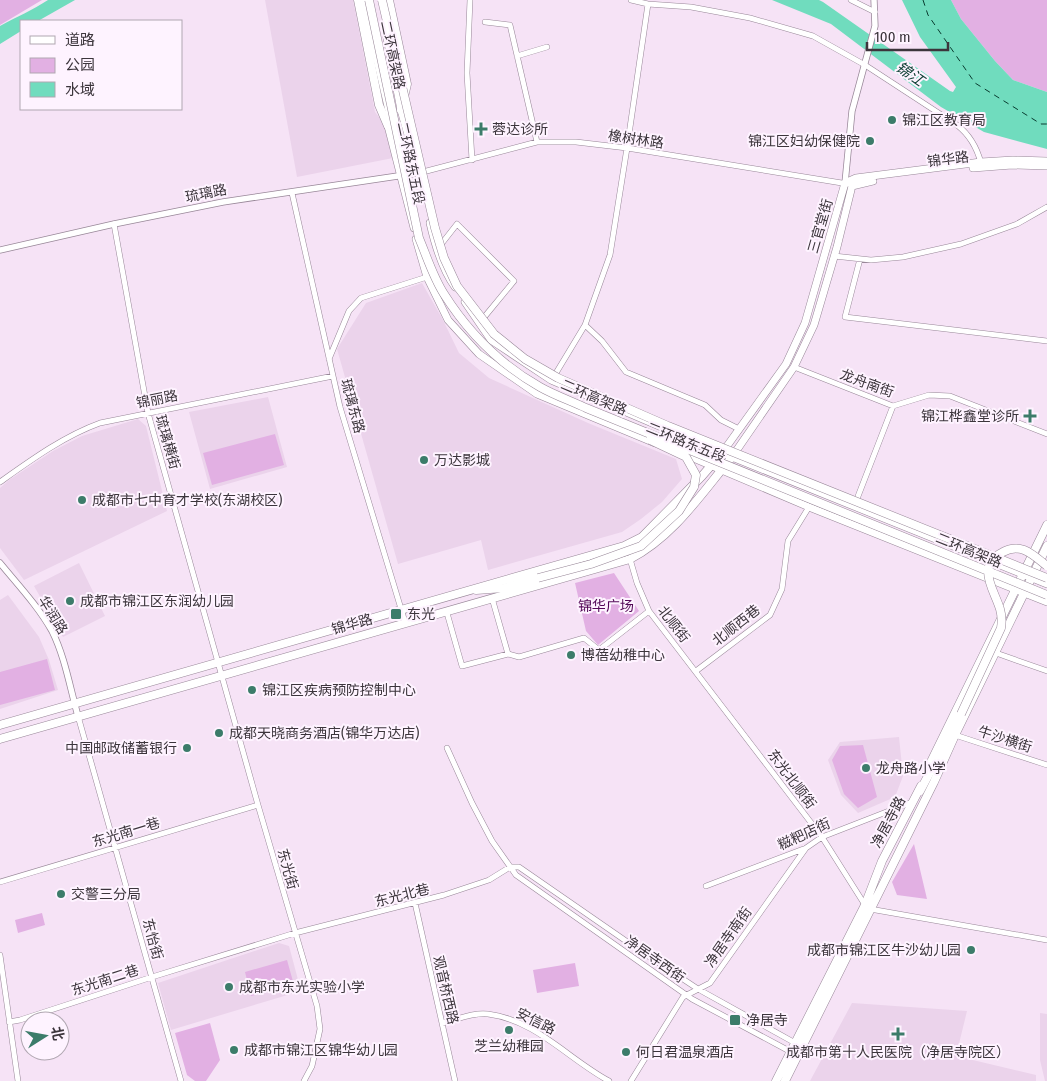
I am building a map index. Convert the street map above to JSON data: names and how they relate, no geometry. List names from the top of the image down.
{
  "streets": {
    "main road": [
      "二环高架路",
      "锦华路",
      "二环路东五段",
      "三官堂街",
      "净居寺路"
    ],
    "street": [
      "橡树林路",
      "琉璃路",
      "龙舟南街",
      "锦丽路",
      "琉璃东路",
      "琉璃横街",
      "华润路",
      "北顺街",
      "北顺西巷",
      "牛沙横街",
      "东光北顺街",
      "东光南一巷",
      "糍粑店街",
      "东光街",
      "东光北巷",
      "净居寺南街",
      "东怡街",
      "净居寺西街",
      "东光南二巷",
      "观音桥西路",
      "安信路"
    ]
  },
  "crossings": [
    ["二环高架路", "二环路东五段"],
    ["橡树林路", "锦华路"],
    ["橡树林路", "二环路东五段"],
    ["橡树林路", "琉璃路"],
    ["橡树林路", "三官堂街"],
    ["锦华路", "二环路东五段"],
    ["锦华路", "三官堂街"],
    ["锦华路", "琉璃东路"],
    ["锦华路", "琉璃横街"],
    ["锦华路", "华润路"],
    ["锦华路", "北顺街"],
    ["锦华路", "东光街"],
    ["锦华路", "东怡街"],
    ["二环路东五段", "琉璃路"],
    ["二环路东五段", "三官堂街"],
    ["二环路东五段", "北顺西巷"],
    ["二环路东五段", "净居寺路"],
    ["琉璃路", "琉璃东路"],
    ["琉璃路", "琉璃横街"],
    ["三官堂街", "龙舟南街"],
    ["锦丽路", "琉璃东路"],
    ["锦丽路", "琉璃横街"],
    ["琉璃横街", "东光街"],
    ["华润路", "东怡街"],
    ["北顺街", "北顺西巷"],
    ["北顺街", "东光北顺街"],
    ["北顺西巷", "东光北顺街"],
    ["牛沙横街", "净居寺路"],
    ["东光北顺街", "净居寺路"],
    ["东光北顺街", "糍粑店街"],
    ["净居寺路", "糍粑店街"],
    ["净居寺路", "净居寺西街"],
    ["东光南一巷", "东光街"],
    ["东光南一巷", "东怡街"],
    ["糍粑店街", "净居寺南街"],
    ["东光街", "东光北巷"],
    ["东光街", "东光南二巷"],
    ["东光北巷", "净居寺西街"],
    ["东光北巷", "东光南二巷"],
    ["东光北巷", "观音桥西路"],
    ["净居寺南街", "净居寺西街"],
    ["东怡街", "东光南二巷"],
    ["观音桥西路", "安信路"]
  ],
  "water": ["锦江"],
  "parks": ["锦华广场"],
  "places": {
    "other": [
      "锦江区教育局",
      "锦江区妇幼保健院",
      "万达影城",
      "成都市七中育才学校(东湖校区)",
      "成都市锦江区东润幼儿园",
      "博蓓幼稚中心",
      "锦江区疾病预防控制中心",
      "成都天晓商务酒店(锦华万达店)",
      "中国邮政储蓄银行",
      "龙舟路小学",
      "交警三分局",
      "成都市锦江区牛沙幼儿园",
      "成都市东光实验小学",
      "芝兰幼稚园",
      "成都市锦江区锦华幼儿园",
      "何日君温泉酒店"
    ],
    "health": ["蓉达诊所", "锦江桦鑫堂诊所", "成都市第十人民医院（净居寺院区）"],
    "transit": ["东光", "净居寺"]
  },
  "legend": ["道路", "公园", "水域"],
  "scale_bar": "100 m",
  "north": "right"
}
